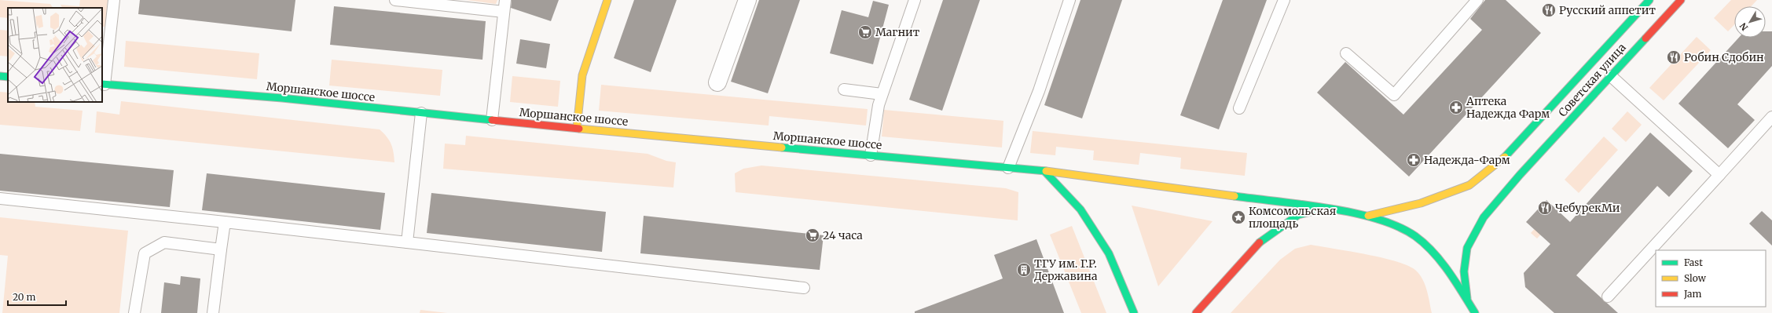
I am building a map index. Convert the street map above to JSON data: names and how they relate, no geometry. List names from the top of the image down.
{
  "streets": {
    "main road": ["Советская улица", "Моршанское шоссе"]
  },
  "crossings": [
    ["Советская улица", "Моршанское шоссе"]
  ],
  "places": {
    "restaurant": ["Русский аппетит", "Робин Сдобин", "ЧебурекМи"],
    "supermarket": ["Магнит", "24 часа"],
    "pharmacy": ["Аптека Надежда Фарм", "Надежда-Фарм"],
    "place": ["Комсомольская площадь"],
    "building": ["ТГУ им. Г.Р. Державина"]
  },
  "legend": ["Fast", "Slow", "Jam"],
  "scale_bar": "20 m",
  "north": "bottom left"
}
